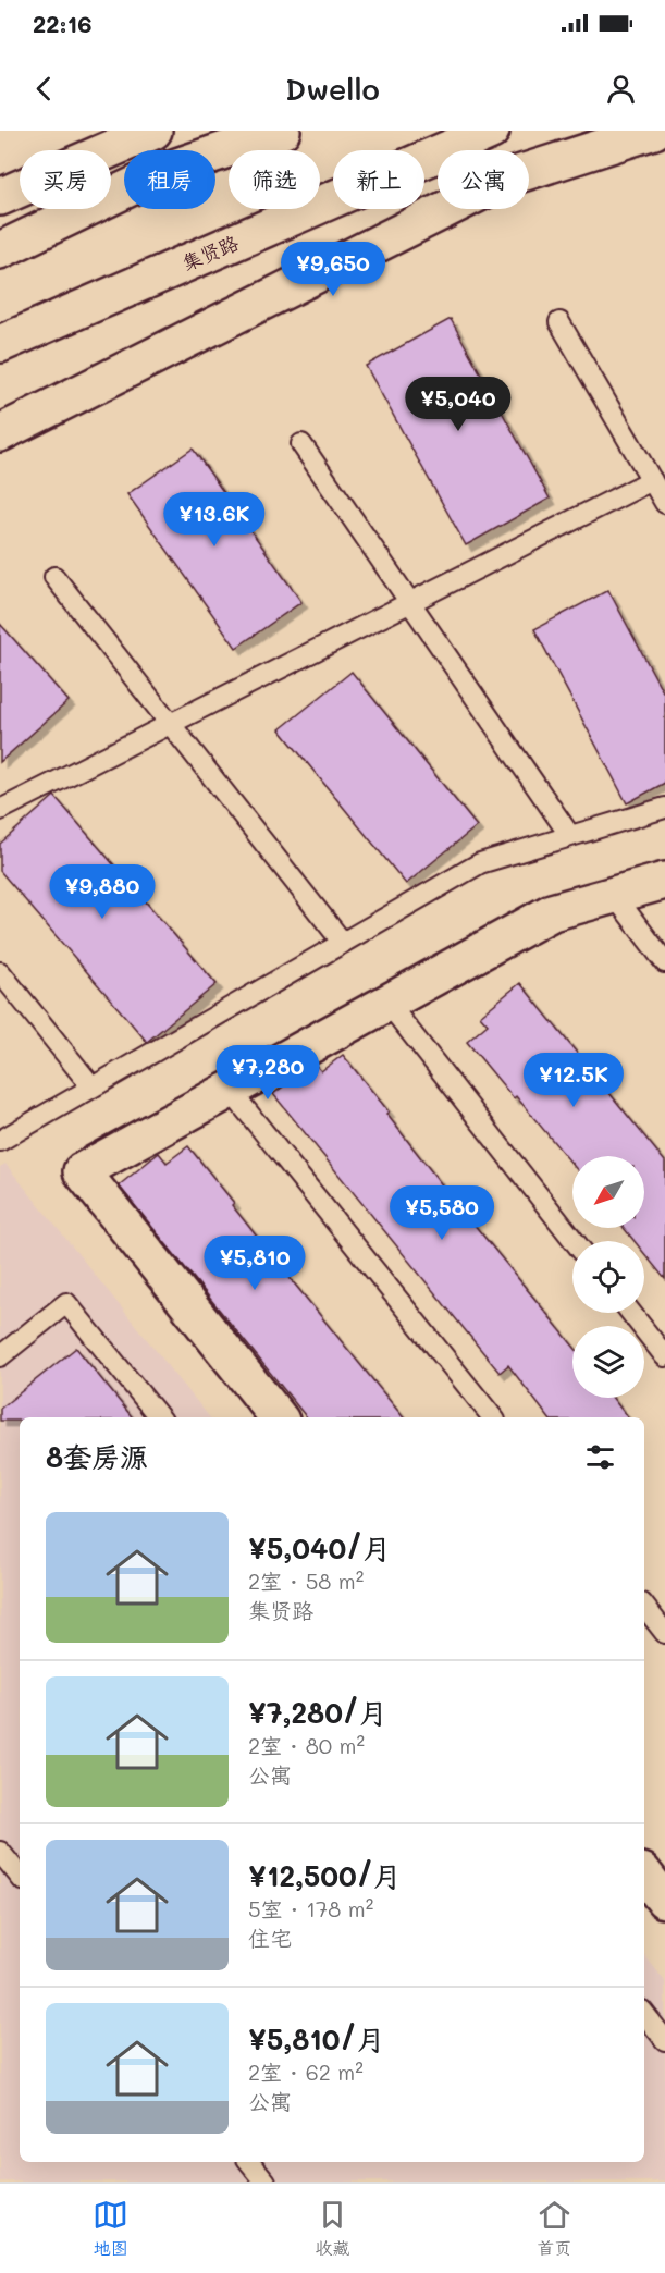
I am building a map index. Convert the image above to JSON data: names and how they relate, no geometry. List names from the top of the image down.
{
  "streets": {
    "main road": ["集贤路"]
  },
  "north": "bottom left",
  "page": {
    "status": "22:16",
    "header": "Dwello",
    "chip": [
      "买房",
      "租房",
      "筛选",
      "新上",
      "公寓"
    ],
    "price": [
      "¥9,650",
      "¥5,040",
      "¥13.6K",
      "¥9,880",
      "¥7,280",
      "¥12.5K",
      "¥5,580",
      "¥5,810"
    ],
    "heading": "8套房源",
    "list": [
      {
        "name": "¥5,040/月",
        "note": "2室 · 58 m² · 集贤路"
      },
      {
        "name": "¥7,280/月",
        "note": "2室 · 80 m² · 公寓"
      },
      {
        "name": "¥12,500/月",
        "note": "5室 · 178 m² · 住宅"
      },
      {
        "name": "¥5,810/月",
        "note": "2室 · 62 m² · 公寓"
      }
    ],
    "tabs": ["地图", "收藏", "首页"]
  }
}
